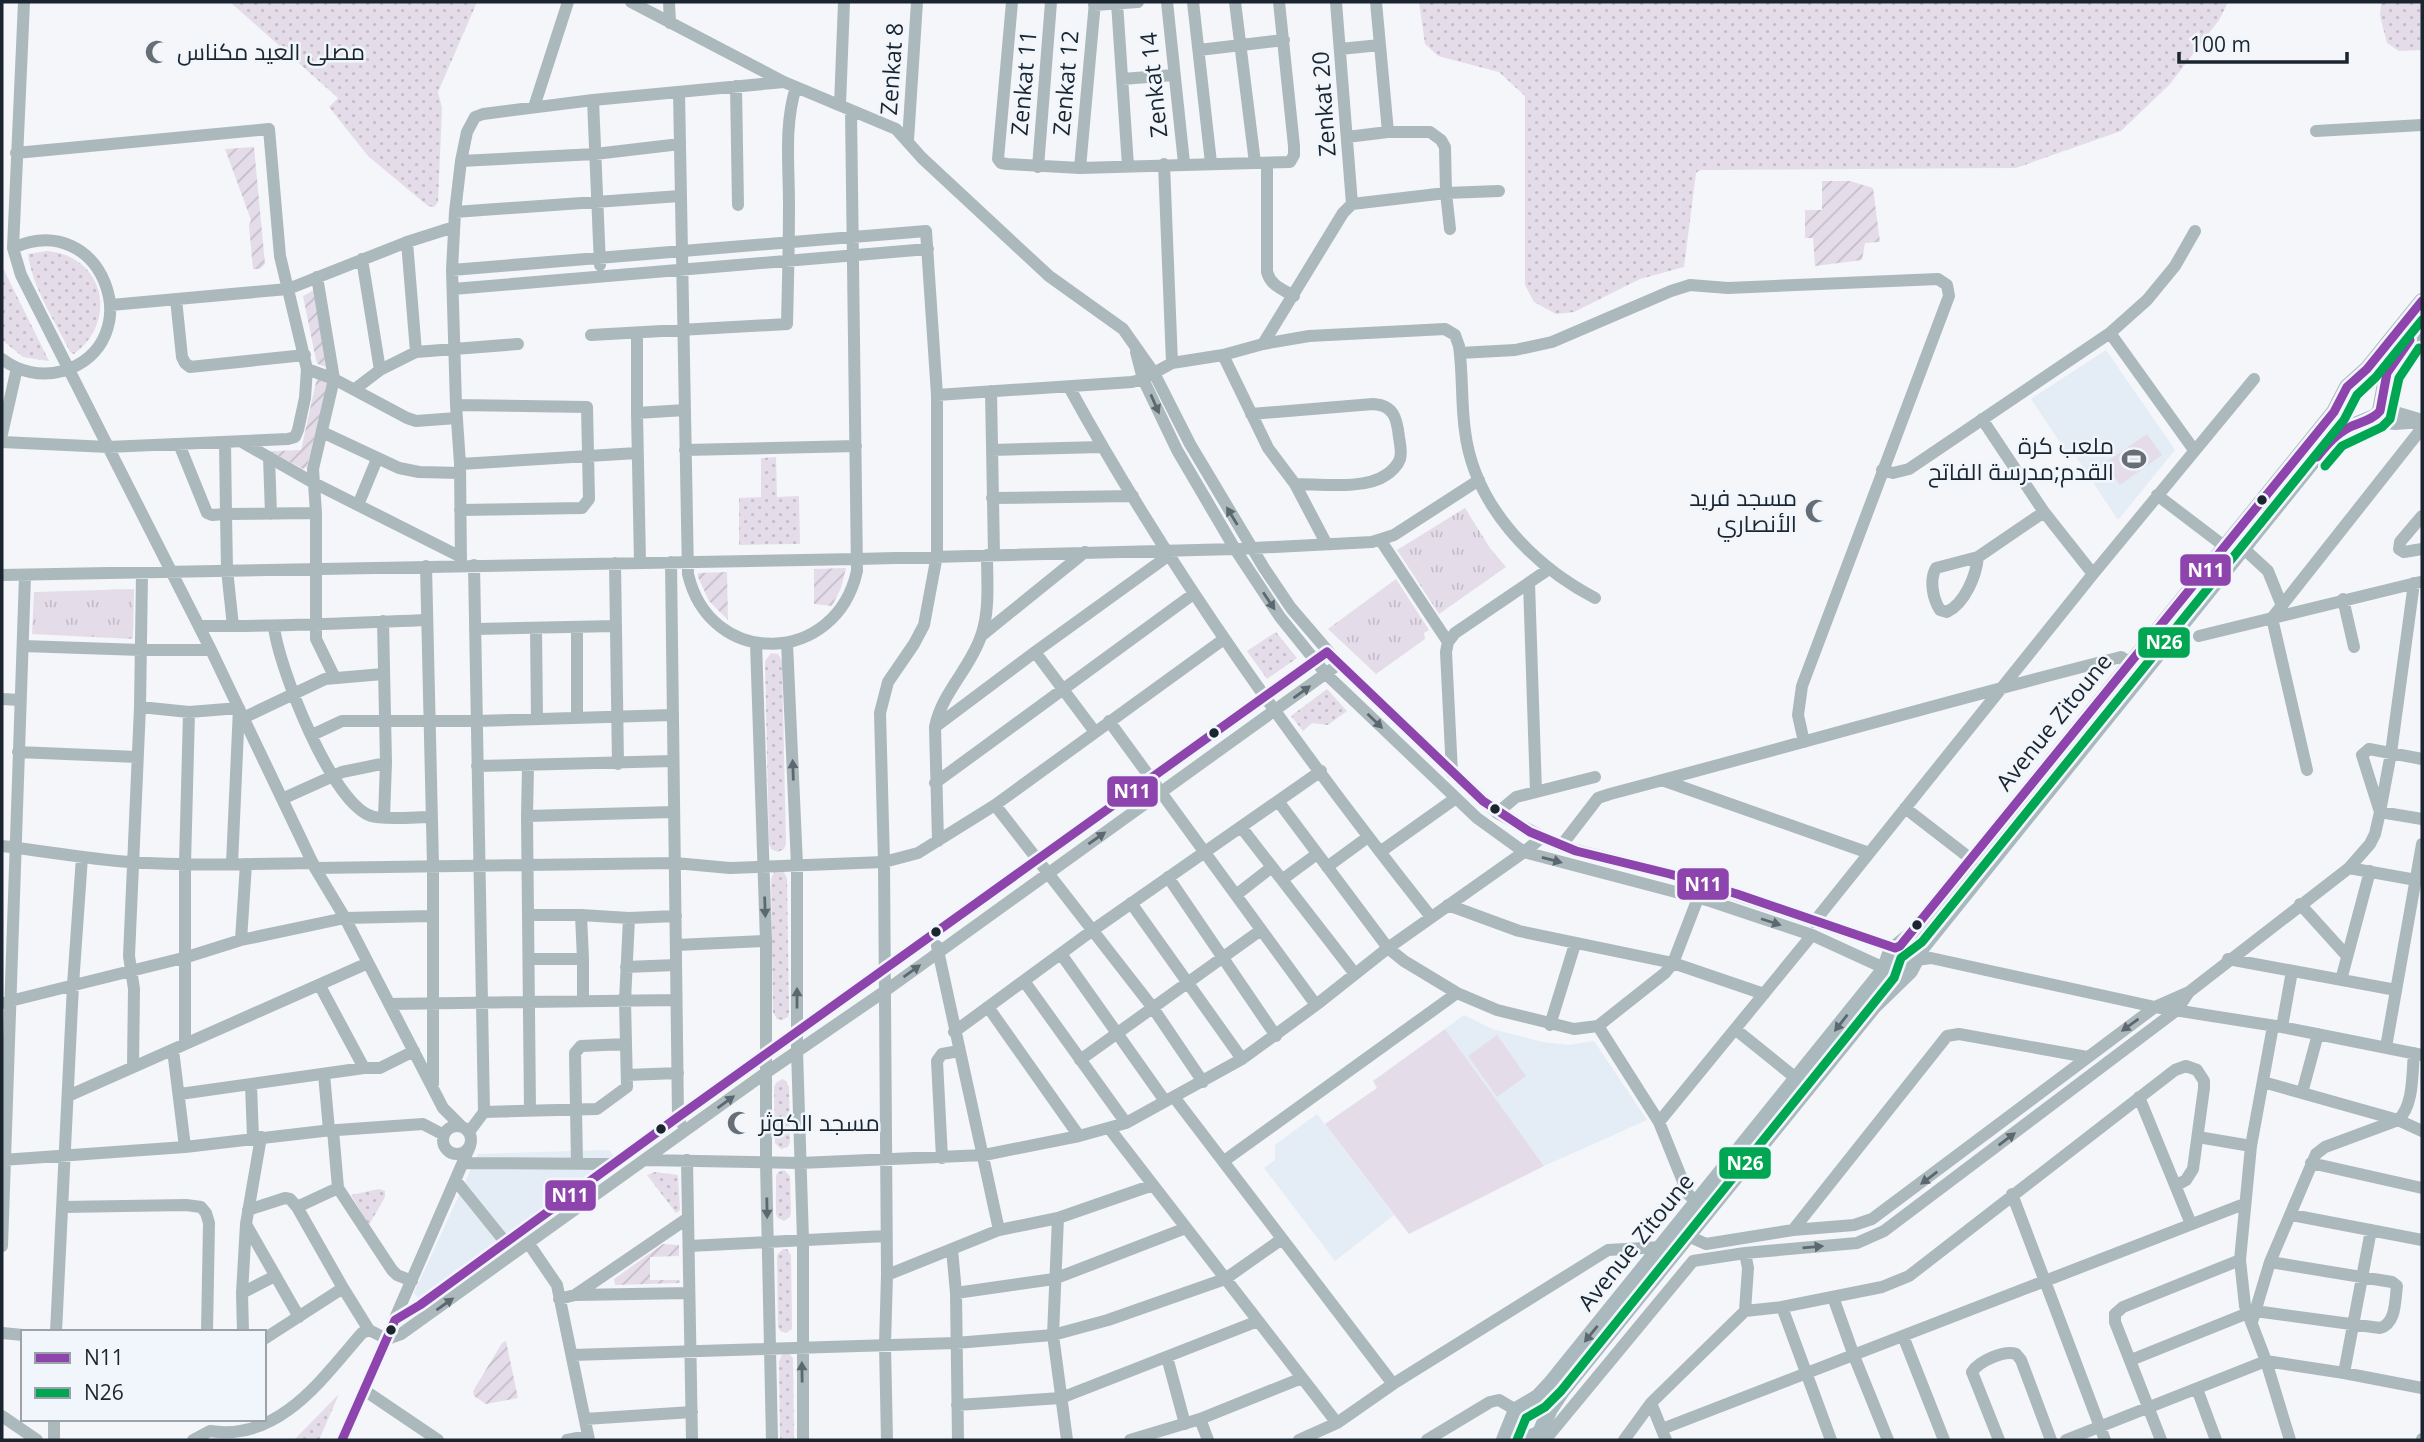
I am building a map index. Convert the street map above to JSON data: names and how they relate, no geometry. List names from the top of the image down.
{
  "streets": {
    "main road": ["Avenue Zitoune"],
    "street": [
      "Zenkat 8",
      "Zenkat 11",
      "Zenkat 12",
      "Zenkat 14",
      "Zenkat 20"
    ]
  },
  "places": {
    "mosque": ["مصلى العيد مكناس", "مسجد فريد الأنصاري", "مسجد الكوثر"],
    "sports": ["ملعب كرة القدم;مدرسة الفاتح"]
  },
  "lines": ["transit line N11", "transit line N26"],
  "legend": ["N11", "N26"],
  "scale_bar": "100 m"
}
